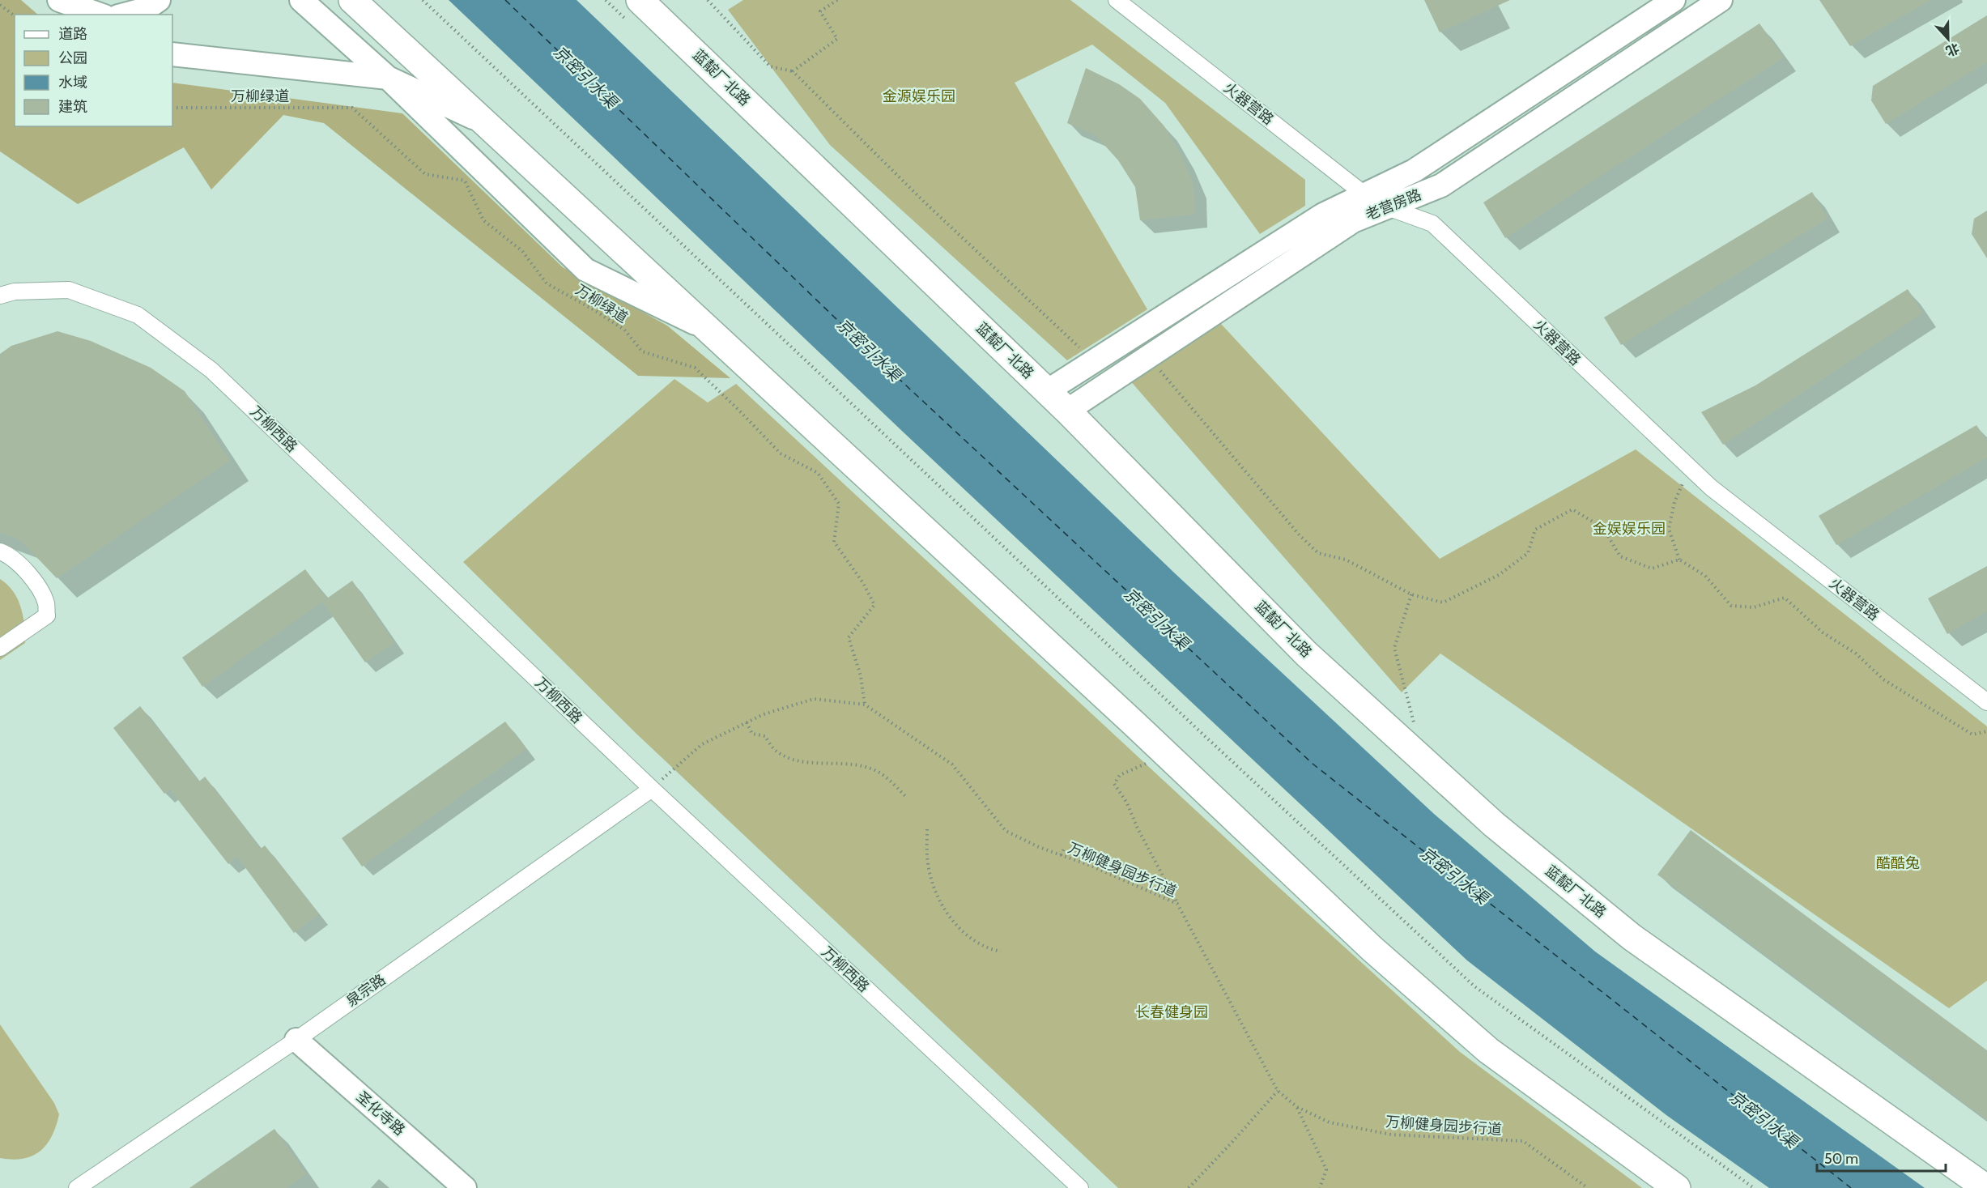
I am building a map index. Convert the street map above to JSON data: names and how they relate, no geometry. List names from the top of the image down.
{
  "streets": {
    "highway": ["蓝靛厂北路"],
    "street": [
      "火器营路",
      "老营房路",
      "万柳西路",
      "泉宗路",
      "圣化寺路"
    ],
    "path": ["万柳绿道", "万柳健身园步行道"]
  },
  "crossings": [
    ["蓝靛厂北路", "老营房路"],
    ["万柳绿道", "万柳健身园步行道"],
    ["火器营路", "老营房路"],
    ["万柳西路", "万柳健身园步行道"],
    ["万柳西路", "泉宗路"],
    ["万柳健身园步行道", "泉宗路"],
    ["泉宗路", "圣化寺路"]
  ],
  "water": ["京密引水渠"],
  "parks": [
    "金源娱乐园",
    "金娱娱乐园",
    "酷酷兔",
    "长春健身园"
  ],
  "legend": [
    "道路",
    "公园",
    "水域",
    "建筑"
  ],
  "scale_bar": "50 m",
  "north": "bottom"
}
